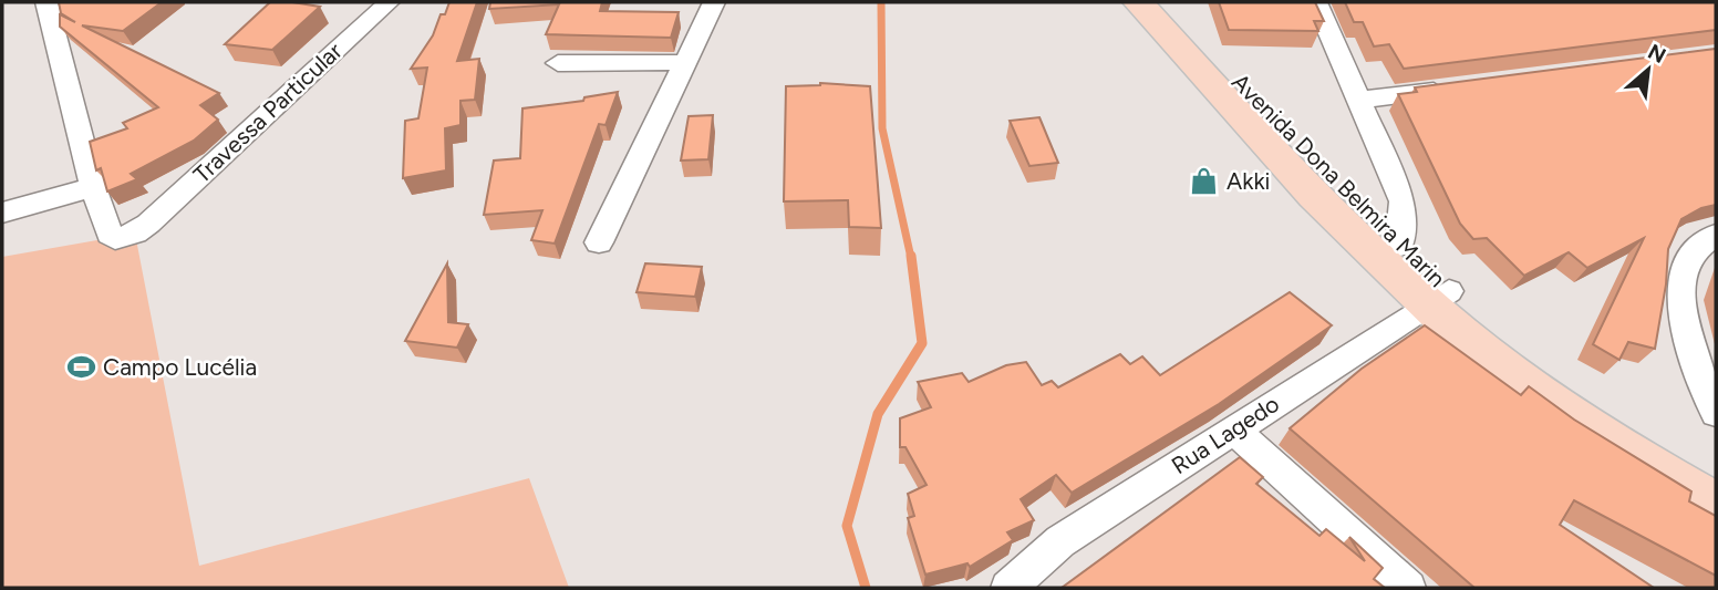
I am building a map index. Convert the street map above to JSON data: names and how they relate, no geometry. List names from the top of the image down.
{
  "streets": {
    "main road": ["Avenida Dona Belmira Marin"],
    "street": ["Travessa Particular", "Rua Lagedo"]
  },
  "crossings": [
    ["Avenida Dona Belmira Marin", "Rua Lagedo"]
  ],
  "places": {
    "shop": ["Akki"],
    "sports": ["Campo Lucélia"]
  },
  "north": "top right"
}
